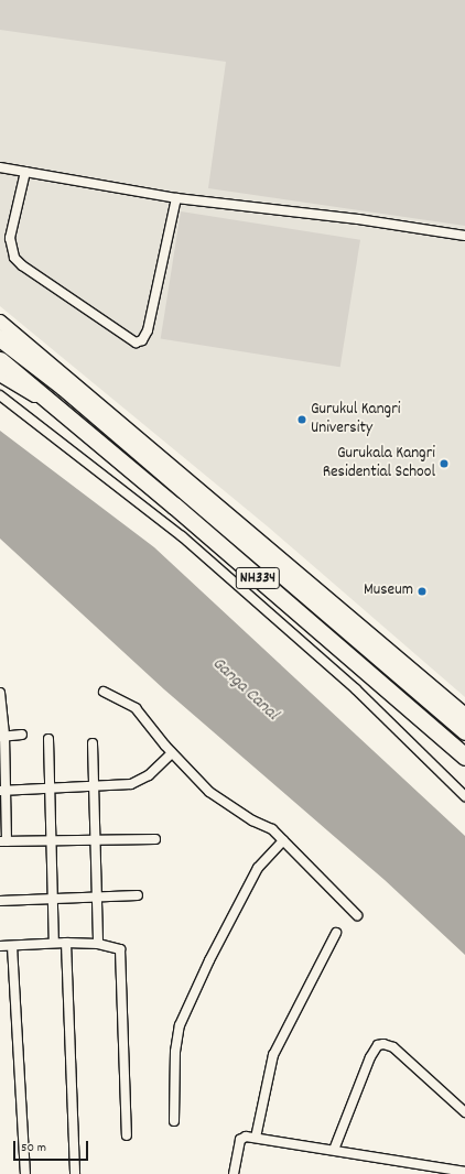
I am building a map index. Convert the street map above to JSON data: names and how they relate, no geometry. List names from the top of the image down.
{
  "streets": {
    "highway": ["NH334"]
  },
  "water": ["Ganga Canal"],
  "places": ["Gurukul Kangri University", "Gurukala Kangri Residential School", "Museum"],
  "scale_bar": "50 m"
}
